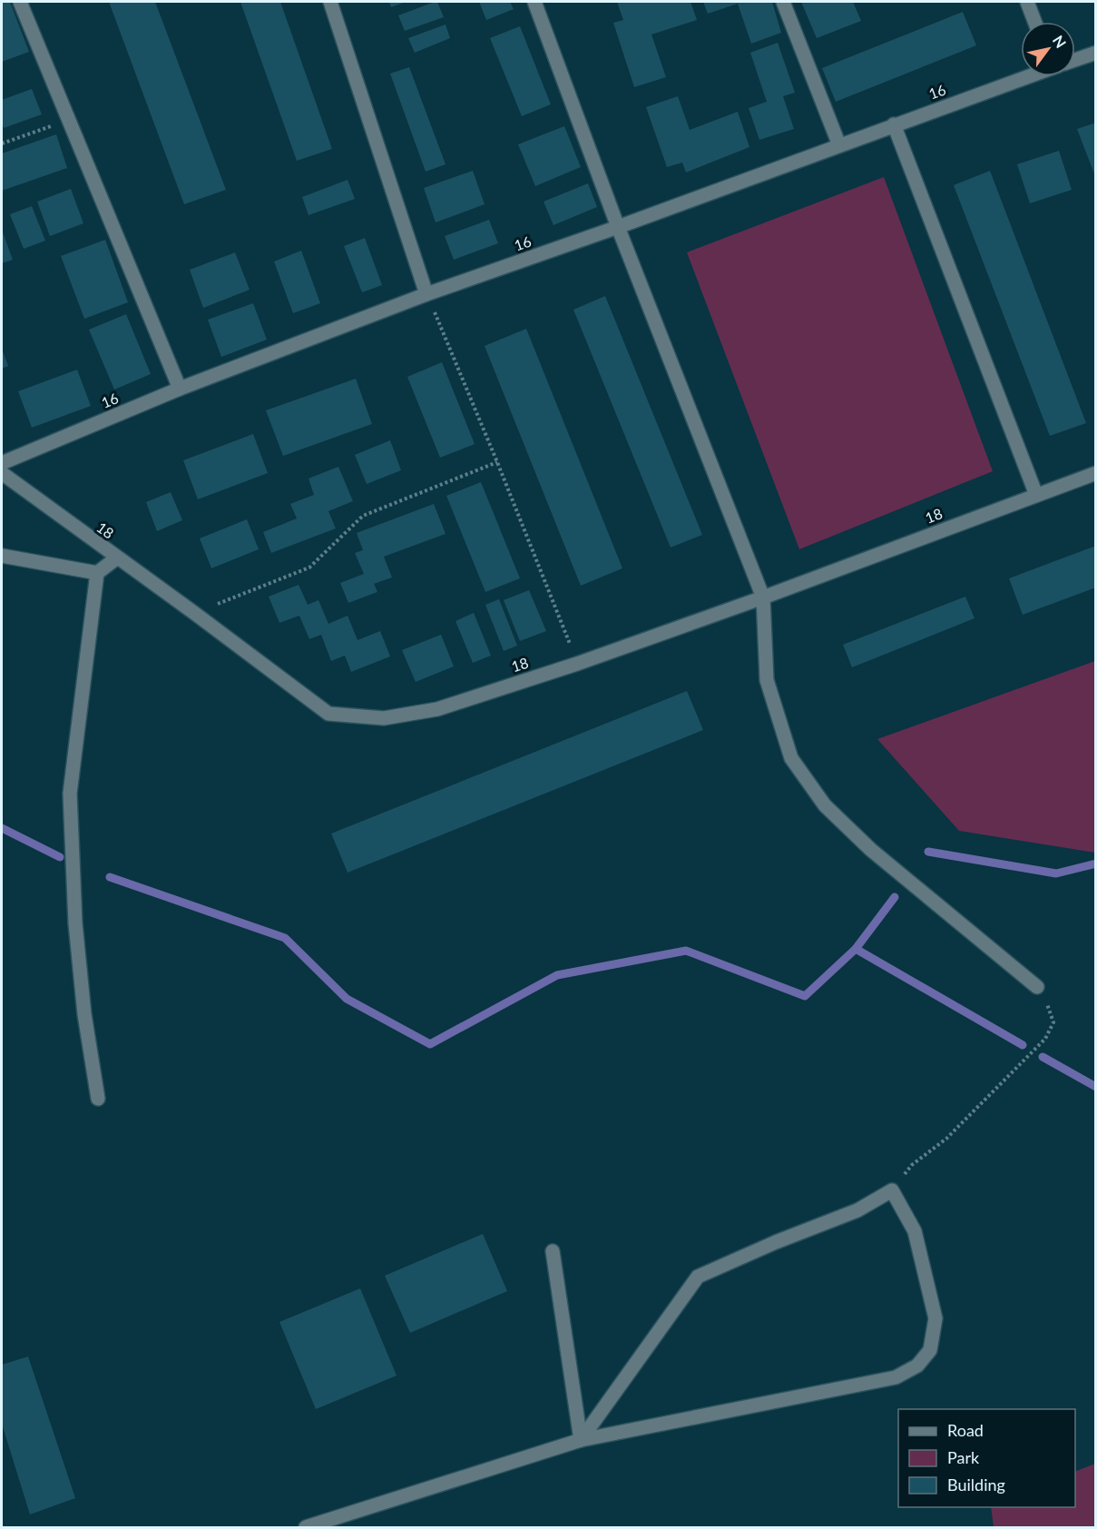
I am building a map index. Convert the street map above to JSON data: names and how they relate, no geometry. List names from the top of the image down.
{
  "streets": {
    "street": ["16", "18"]
  },
  "legend": ["Road", "Park", "Building"],
  "north": "top right"
}
